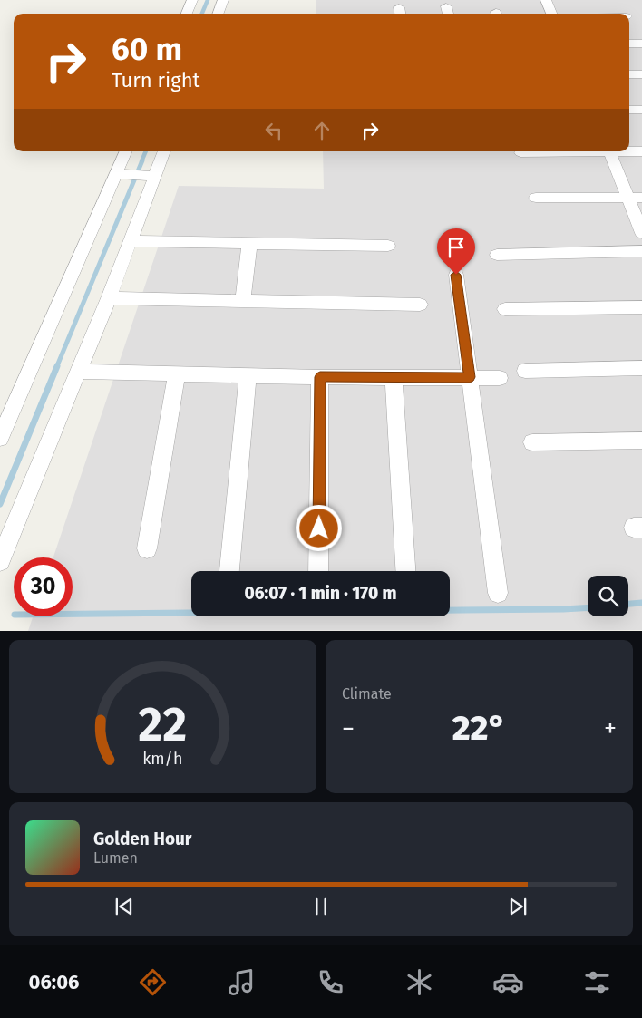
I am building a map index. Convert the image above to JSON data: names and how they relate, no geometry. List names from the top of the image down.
{
  "page": {
    "turn": ["60 m", "Turn right"],
    "limit": "30",
    "trip": "06:07 · 1 min · 170 m",
    "tile": "Climate",
    "heat": ["−", "22°", "+"],
    "song": ["Golden Hour", "Lumen"],
    "tabs": "06:06",
    "gauge": ["22", "km/h"]
  }
}
